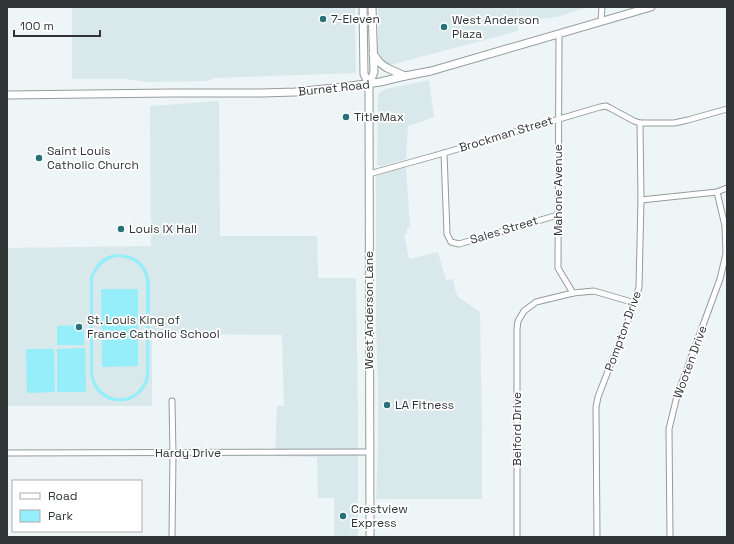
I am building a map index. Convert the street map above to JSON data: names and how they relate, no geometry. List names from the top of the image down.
{
  "streets": {
    "main road": ["Burnet Road", "West Anderson Lane"],
    "street": [
      "Brockman Street",
      "Mahone Avenue",
      "Sales Street",
      "Pompton Drive",
      "Wooten Drive",
      "Belford Drive",
      "Hardy Drive"
    ]
  },
  "crossings": [
    ["Burnet Road", "Mahone Avenue"],
    ["Burnet Road", "West Anderson Lane"],
    ["Brockman Street", "Mahone Avenue"],
    ["Brockman Street", "Sales Street"],
    ["Brockman Street", "West Anderson Lane"],
    ["Brockman Street", "Pompton Drive"],
    ["Mahone Avenue", "Sales Street"],
    ["Mahone Avenue", "Belford Drive"],
    ["West Anderson Lane", "Hardy Drive"]
  ],
  "places": [
    "7-Eleven",
    "West Anderson Plaza",
    "TitleMax",
    "Saint Louis Catholic Church",
    "Louis IX Hall",
    "St. Louis King of France Catholic School",
    "LA Fitness",
    "Crestview Express"
  ],
  "legend": ["Road", "Park"],
  "scale_bar": "100 m"
}
